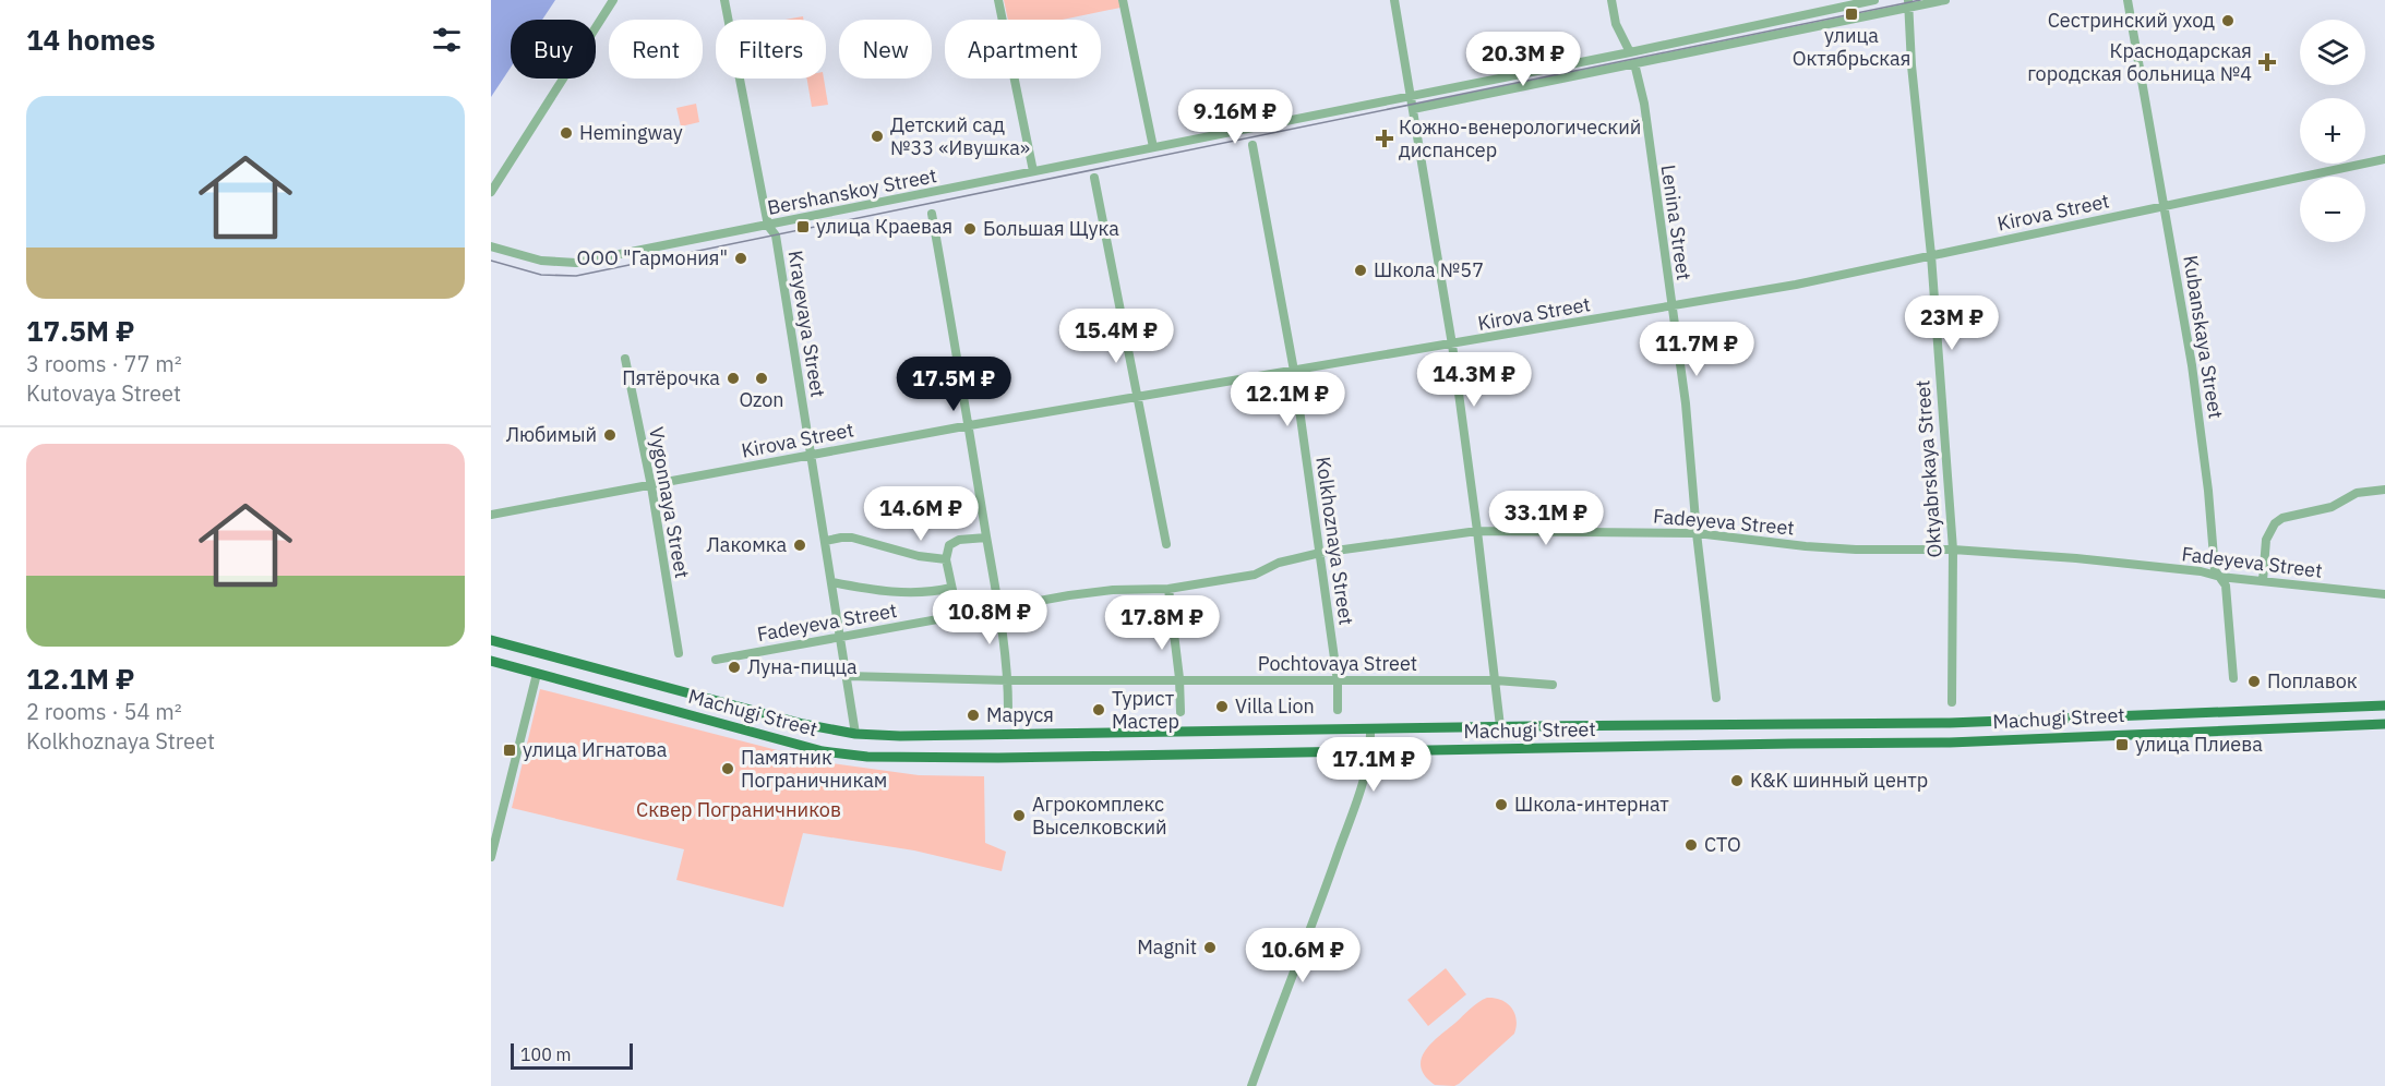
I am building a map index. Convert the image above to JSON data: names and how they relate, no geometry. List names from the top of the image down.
{
  "streets": {
    "main road": ["Machugi Street"],
    "street": [
      "Bershanskoy Street",
      "Kirova Street",
      "Lenina Street",
      "Krayevaya Street",
      "Kubanskaya Street",
      "Oktyabrskaya Street",
      "Vygonnaya Street",
      "Fadeyeva Street",
      "Kolkhoznaya Street",
      "Pochtovaya Street"
    ]
  },
  "crossings": [
    ["Bershanskoy Street", "Krayevaya Street"],
    ["Kirova Street", "Lenina Street"],
    ["Kirova Street", "Krayevaya Street"],
    ["Kirova Street", "Kubanskaya Street"],
    ["Kirova Street", "Oktyabrskaya Street"],
    ["Kirova Street", "Vygonnaya Street"],
    ["Kirova Street", "Kolkhoznaya Street"],
    ["Lenina Street", "Fadeyeva Street"],
    ["Krayevaya Street", "Fadeyeva Street"],
    ["Krayevaya Street", "Pochtovaya Street"],
    ["Krayevaya Street", "Machugi Street"],
    ["Kubanskaya Street", "Fadeyeva Street"],
    ["Oktyabrskaya Street", "Fadeyeva Street"],
    ["Fadeyeva Street", "Kolkhoznaya Street"],
    ["Kolkhoznaya Street", "Pochtovaya Street"]
  ],
  "parks": ["Сквер Пограничников"],
  "places": {
    "transit": [
      "улица Октябрьская",
      "улица Краевая",
      "улица Плиева",
      "улица Игнатова"
    ],
    "other": [
      "Сестринский уход",
      "Hemingway",
      "Детский сад №33 «Ивушка»",
      "Большая Щука",
      "ООО \"Гармония\"",
      "Школа №57",
      "Пятёрочка",
      "Ozon",
      "Любимый",
      "Лакомка",
      "Луна-пицца",
      "Поплавок",
      "Villa Lion",
      "Турист Мастер",
      "Маруся",
      "Памятник Пограничникам",
      "K&K шинный центр",
      "Школа-интернат",
      "Агрокомплекс Выселковский",
      "СТО",
      "Magnit"
    ],
    "health": ["Краснодарская городская больница №4", "Кожно-венерологический диспансер"]
  },
  "scale_bar": "100 m",
  "page": {
    "heading": "14 homes",
    "map_buttons": ["+", "−"],
    "chip": [
      "Buy",
      "Rent",
      "Filters",
      "New",
      "Apartment"
    ],
    "price": [
      "20.3M ₽",
      "9.16M ₽",
      "23M ₽",
      "15.4M ₽",
      "11.7M ₽",
      "14.3M ₽",
      "17.5M ₽",
      "12.1M ₽",
      "14.6M ₽",
      "33.1M ₽",
      "10.8M ₽",
      "17.8M ₽",
      "17.1M ₽",
      "10.6M ₽"
    ],
    "list": [
      {
        "name": "17.5M ₽",
        "note": "3 rooms · 77 m² · Kutovaya Street"
      },
      {
        "name": "12.1M ₽",
        "note": "2 rooms · 54 m² · Kolkhoznaya Street"
      }
    ],
    "scale": "100 m"
  }
}
